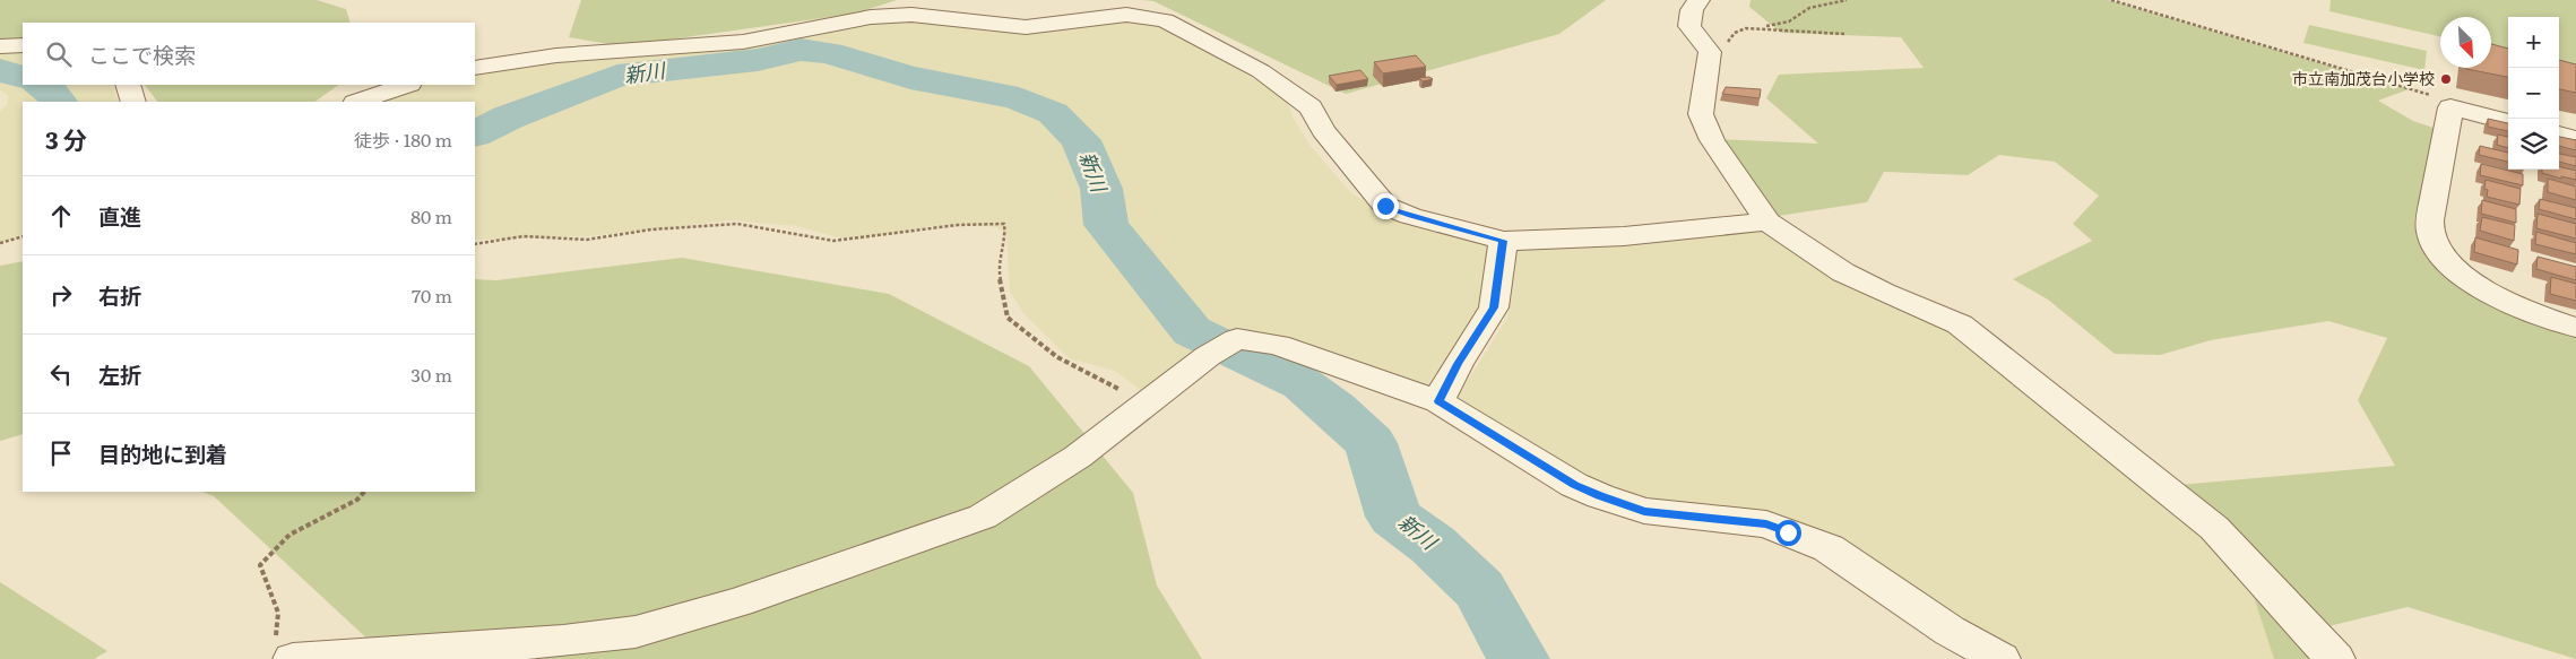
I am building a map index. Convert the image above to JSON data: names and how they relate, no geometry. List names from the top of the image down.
{
  "water": ["新川"],
  "places": ["市立南加茂台小学校"],
  "north": "bottom right",
  "page": {
    "map_buttons": ["+", "−"],
    "search": "ここで検索",
    "heading": ["3 分", "徒歩 · 180 m"],
    "list": [
      ["直進", "80 m"],
      ["右折", "70 m"],
      ["左折", "30 m"],
      "目的地に到着"
    ]
  }
}
